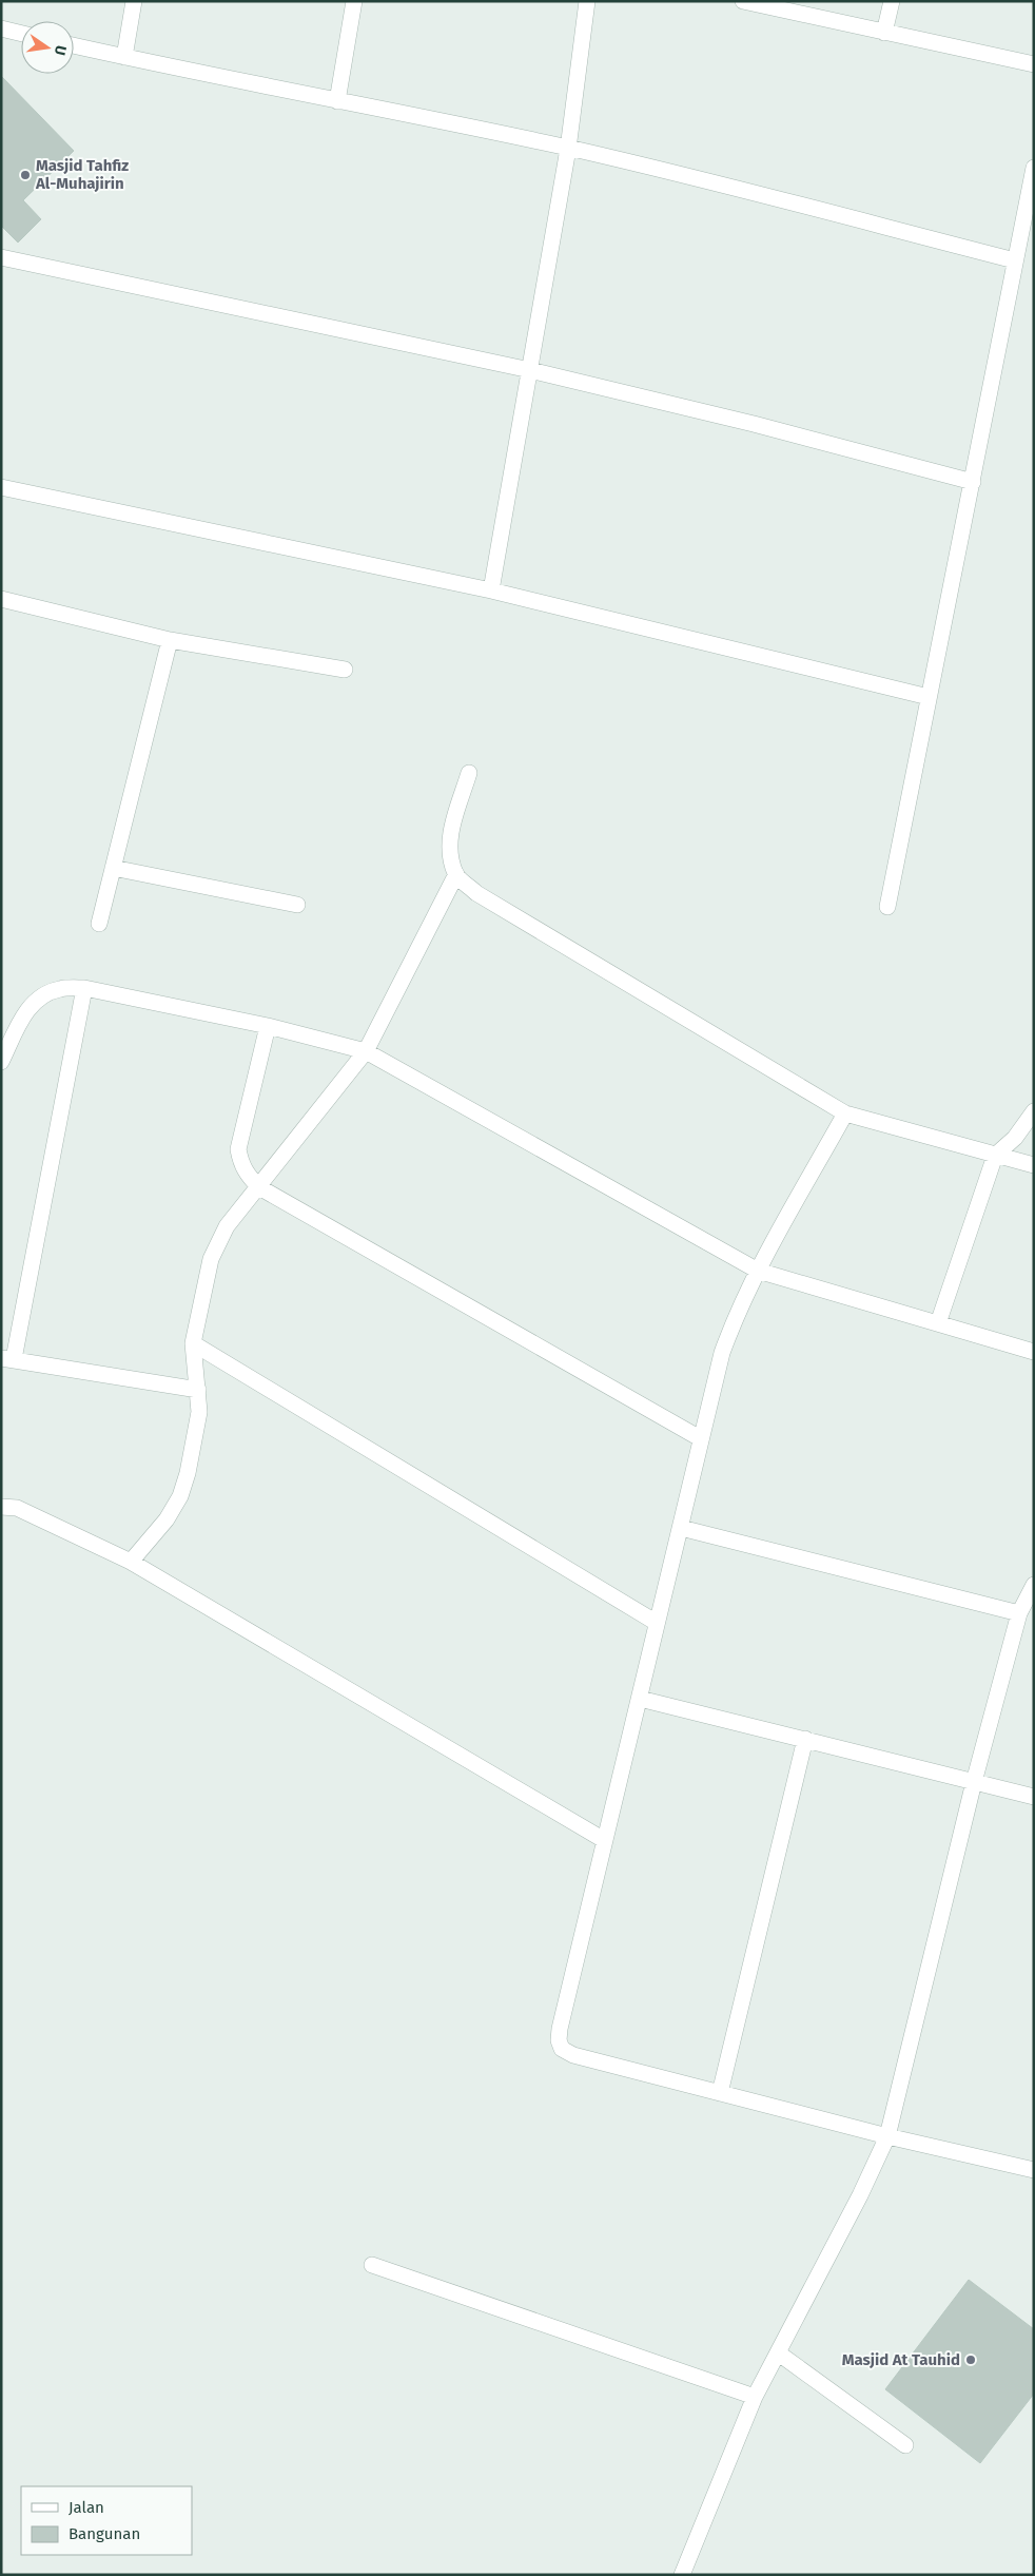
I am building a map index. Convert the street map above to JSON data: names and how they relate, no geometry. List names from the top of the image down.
{
  "places": ["Masjid Tahfiz Al-Muhajirin", "Masjid At Tauhid"],
  "legend": ["Jalan", "Bangunan"],
  "north": "right"
}
